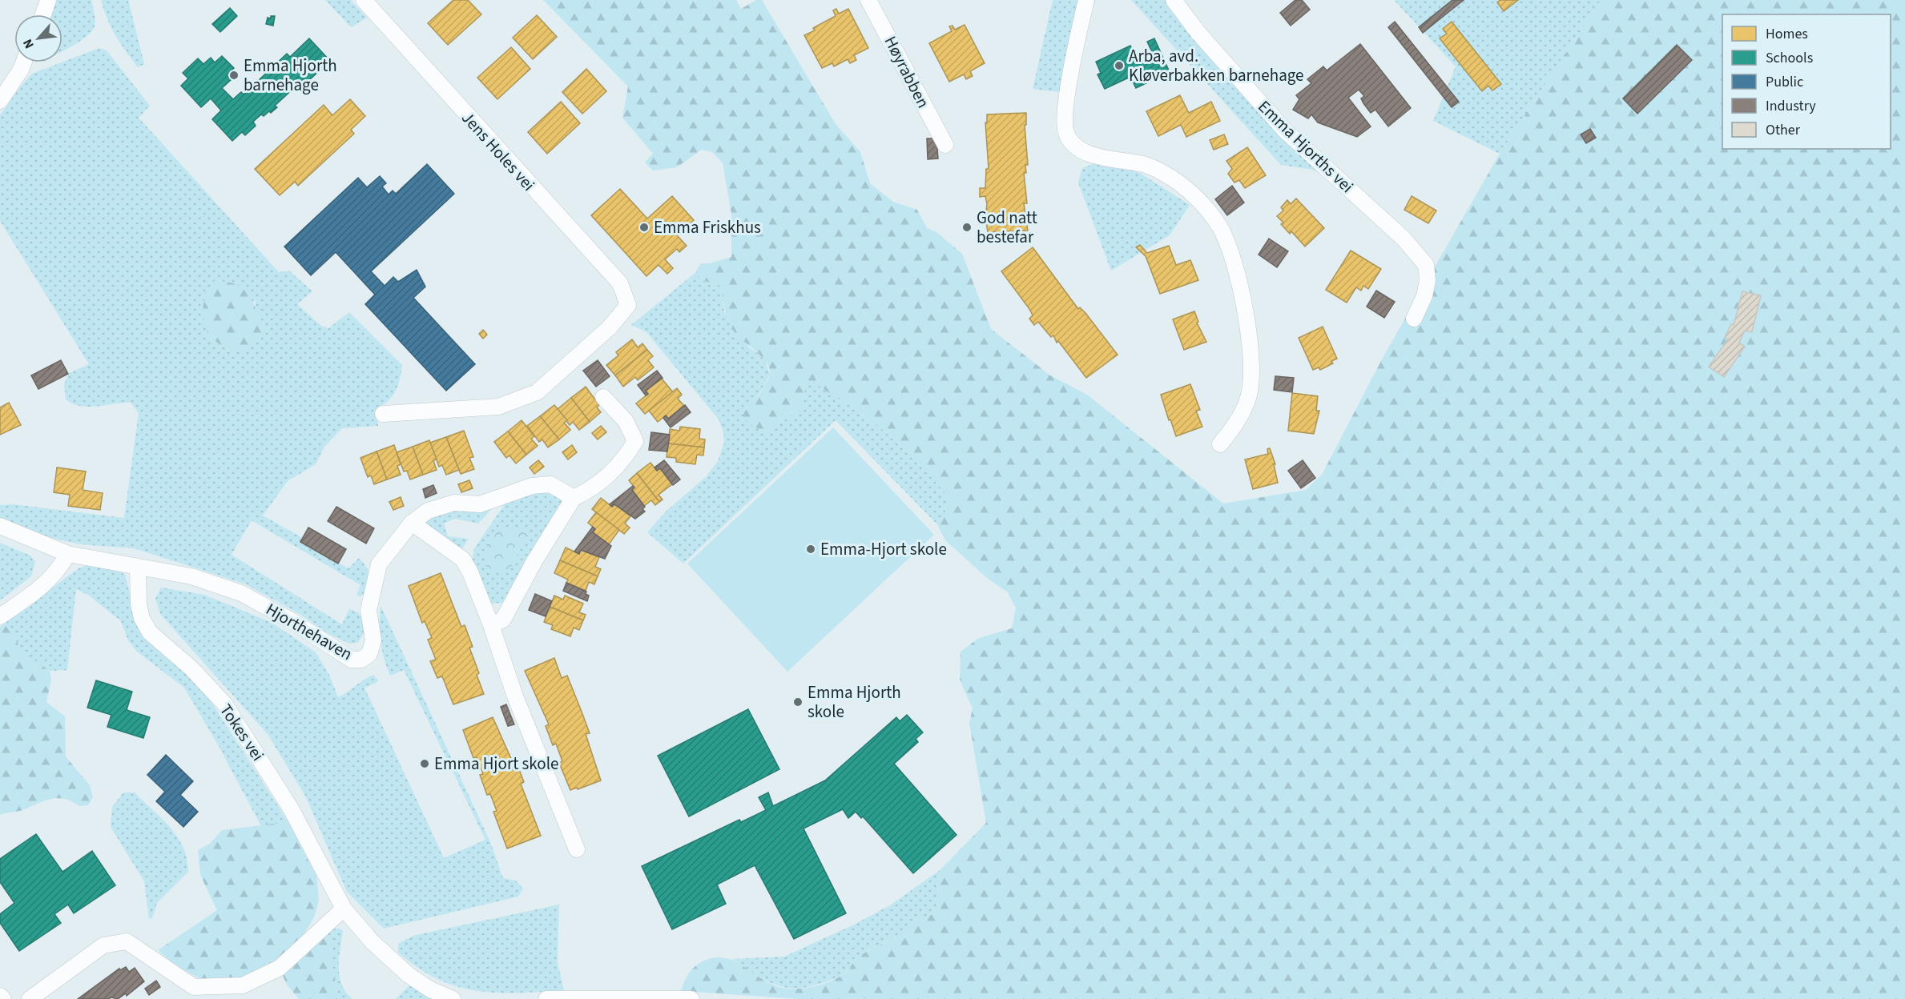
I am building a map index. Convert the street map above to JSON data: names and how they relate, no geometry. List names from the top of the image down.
{
  "streets": {
    "street": [
      "Høyrabben",
      "Emma Hjorths vei",
      "Jens Holes vei",
      "Hjorthehaven",
      "Tokes vei"
    ]
  },
  "crossings": [
    ["Hjorthehaven", "Tokes vei"]
  ],
  "places": [
    "Arba, avd. Kløverbakken barnehage",
    "Emma Hjorth barnehage",
    "Emma Friskhus",
    "God natt bestefar",
    "Emma-Hjort skole",
    "Emma Hjorth skole",
    "Emma Hjort skole"
  ],
  "legend": [
    "Homes",
    "Schools",
    "Public",
    "Industry",
    "Other"
  ],
  "north": "bottom left"
}
